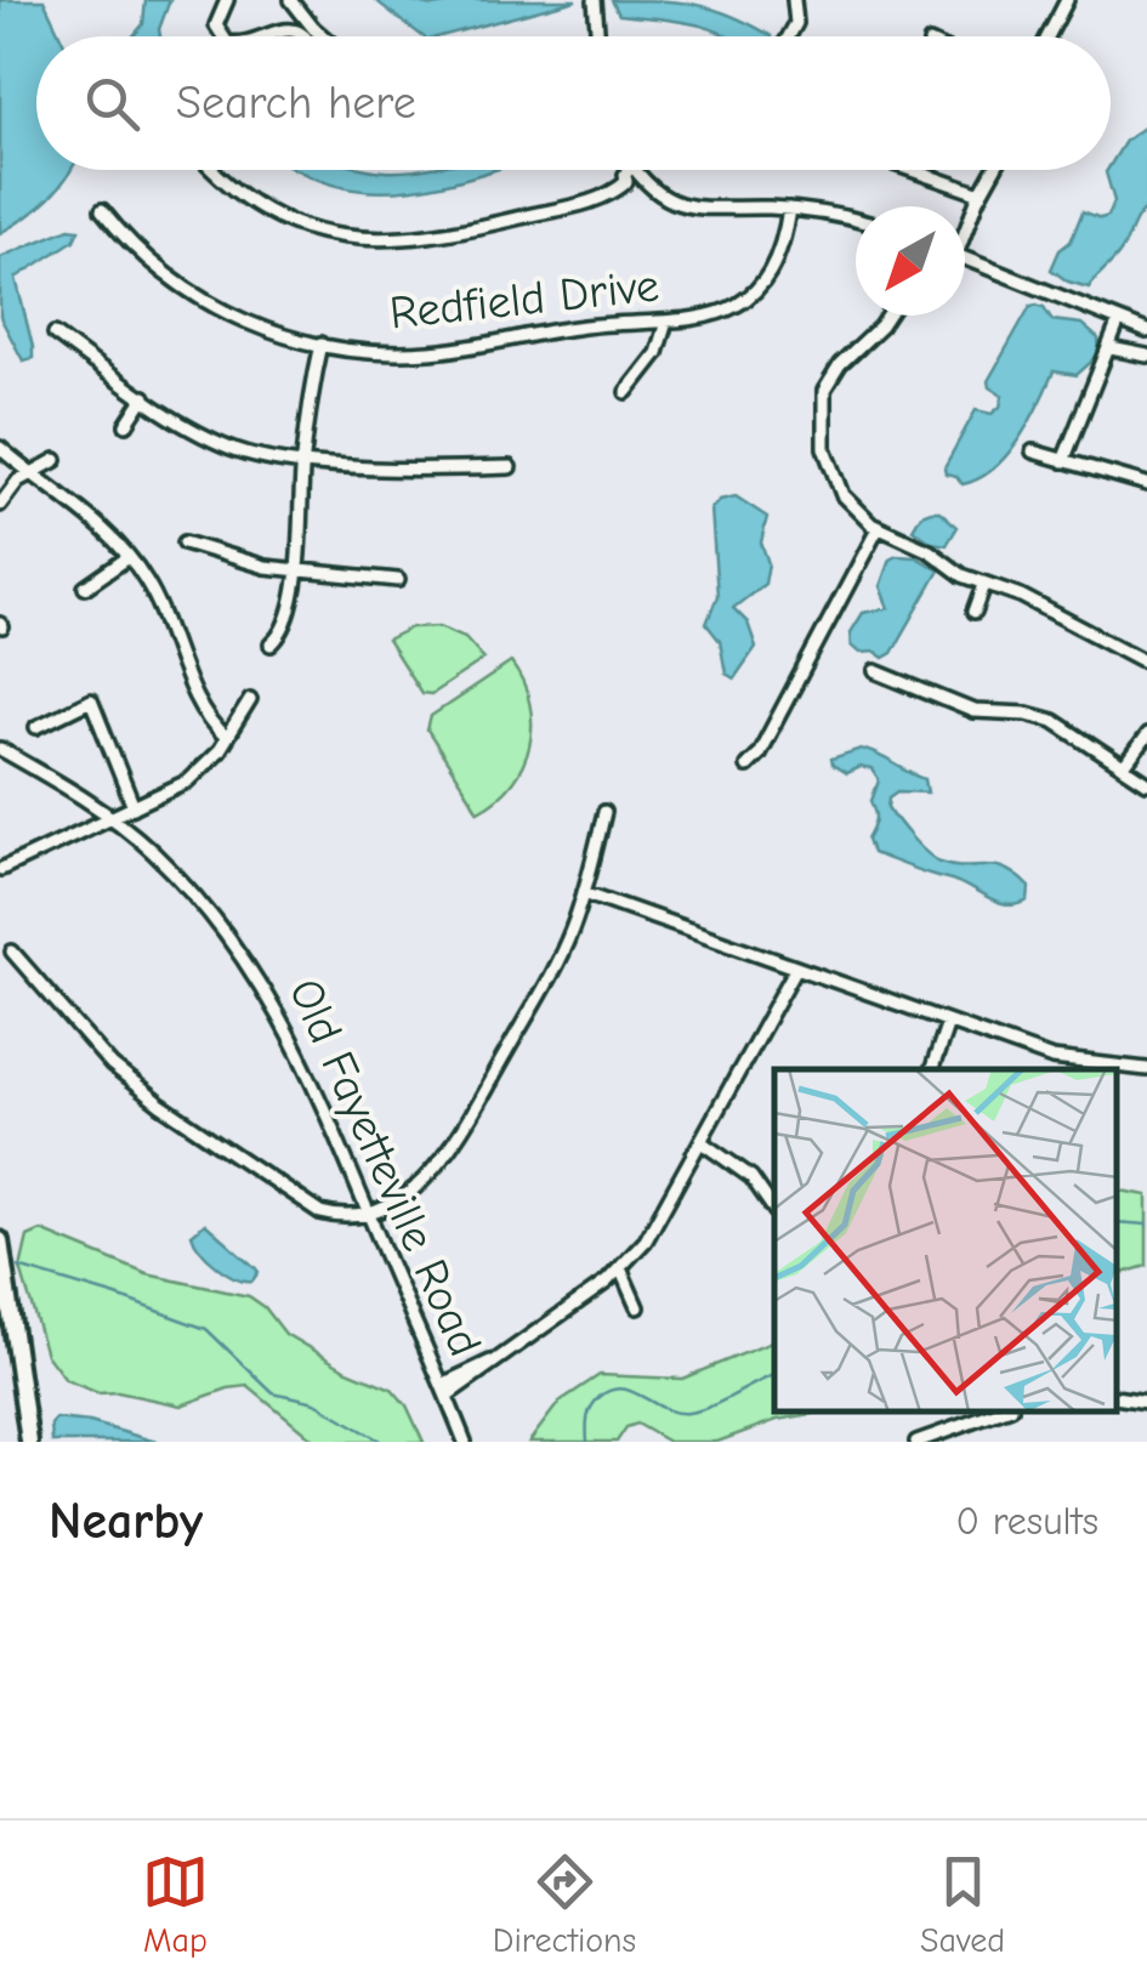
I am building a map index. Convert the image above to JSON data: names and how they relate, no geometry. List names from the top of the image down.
{
  "streets": {
    "street": ["Redfield Drive", "Old Fayetteville Road"]
  },
  "north": "bottom left",
  "page": {
    "search": "Search here",
    "heading": ["Nearby", "0 results"],
    "nav": ["Map", "Directions", "Saved"]
  }
}
